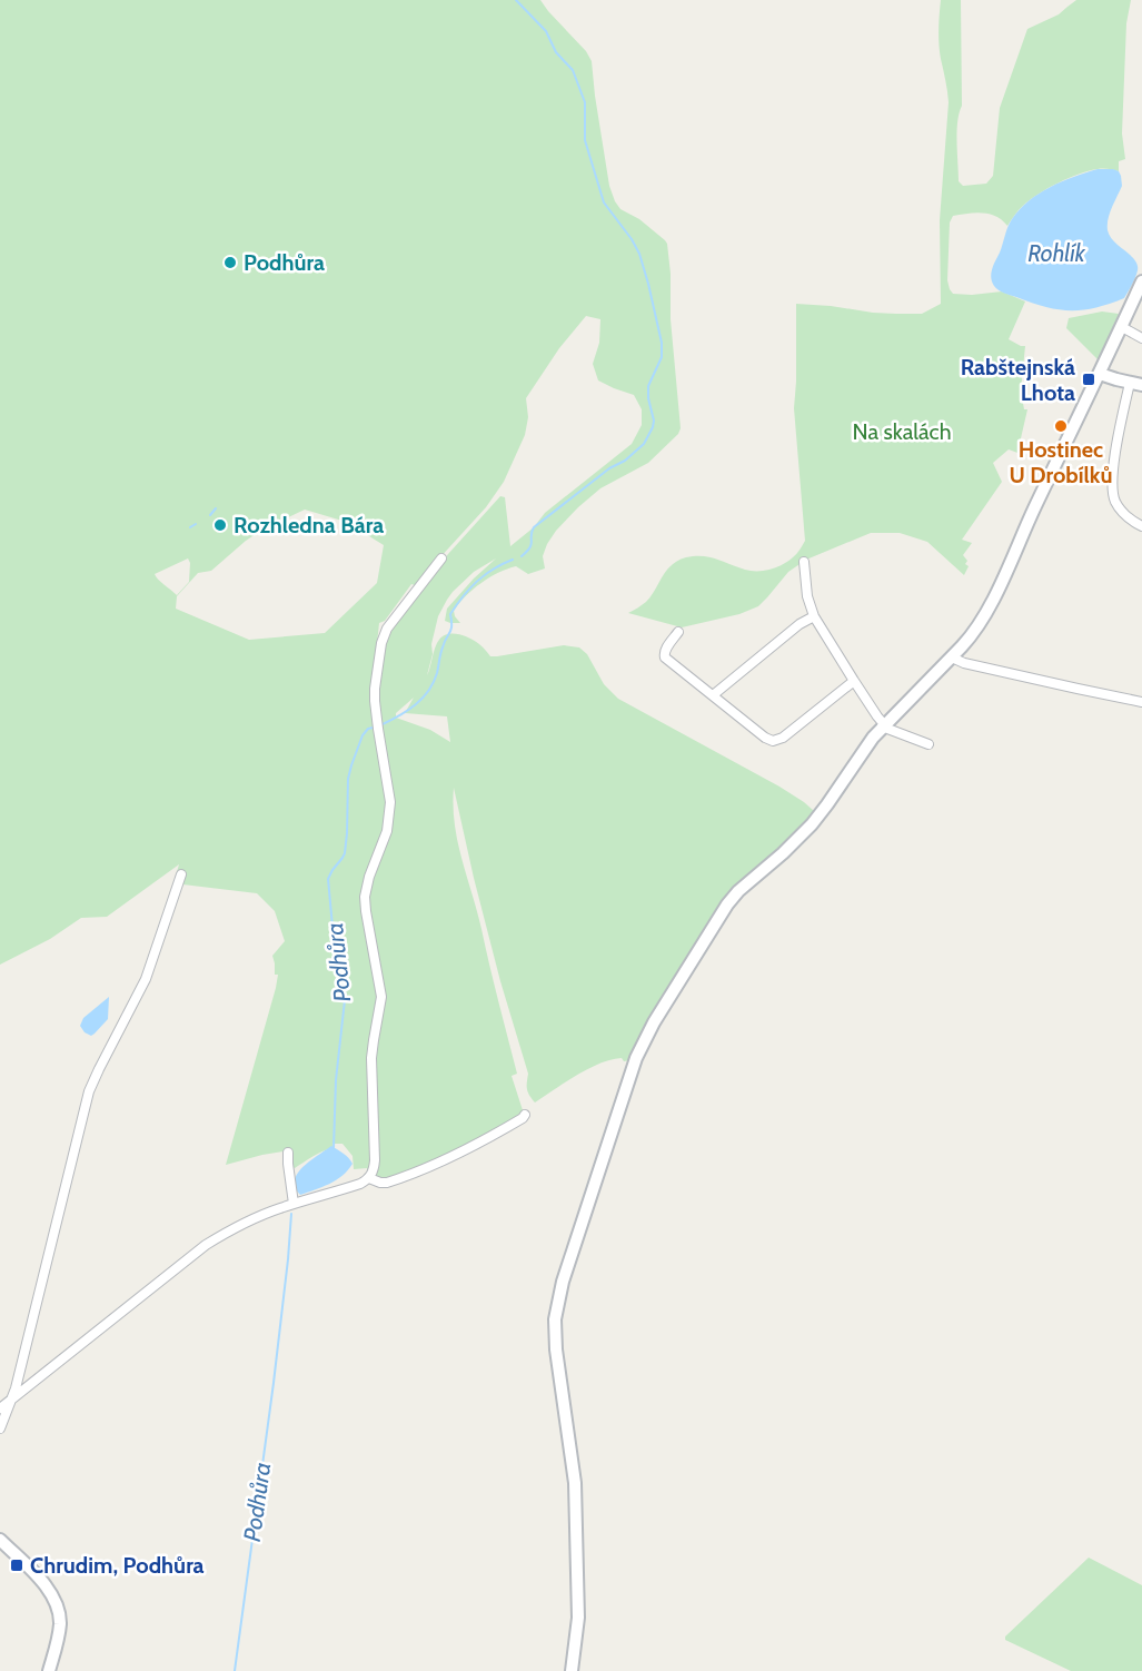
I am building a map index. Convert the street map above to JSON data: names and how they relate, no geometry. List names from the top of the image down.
{
  "water": ["Rohlík", "Podhůra"],
  "parks": ["Na skalách"],
  "places": {
    "other": ["Podhůra", "Hostinec U Drobílků", "Rozhledna Bára"],
    "transit": ["Rabštejnská Lhota", "Chrudim, Podhůra"]
  }
}
